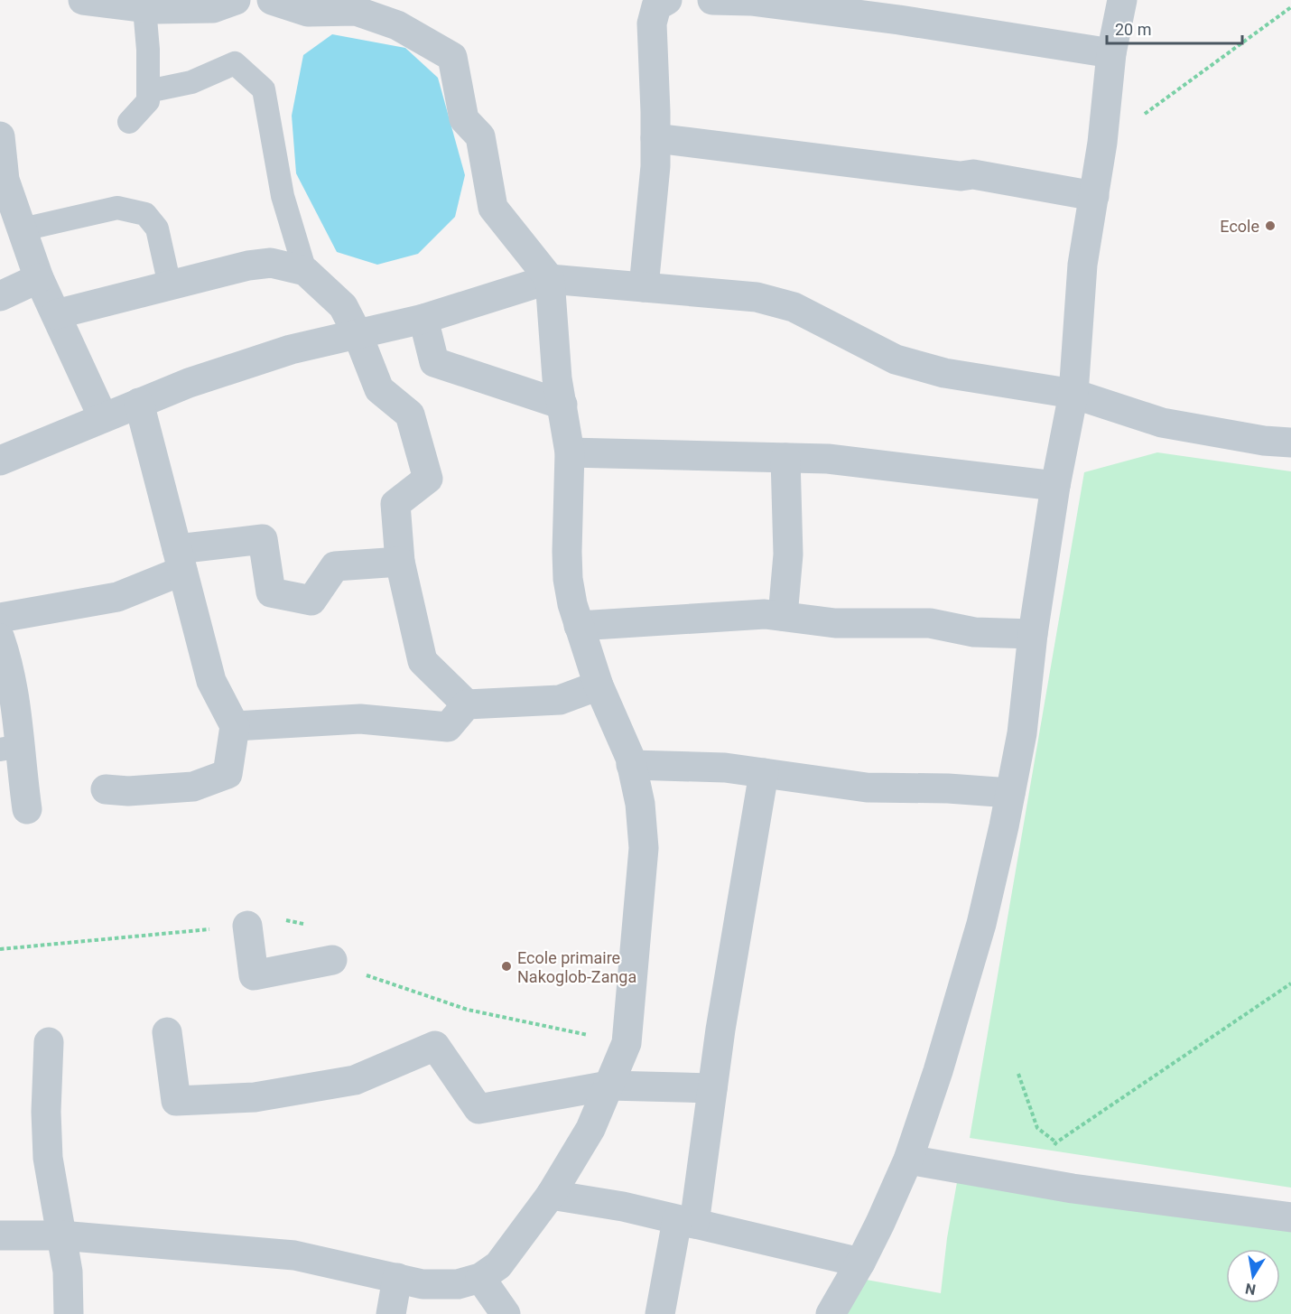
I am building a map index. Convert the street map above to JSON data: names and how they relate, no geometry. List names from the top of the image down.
{
  "places": ["Ecole", "Ecole primaire Nakoglob-Zanga"],
  "scale_bar": "20 m",
  "north": "bottom"
}
